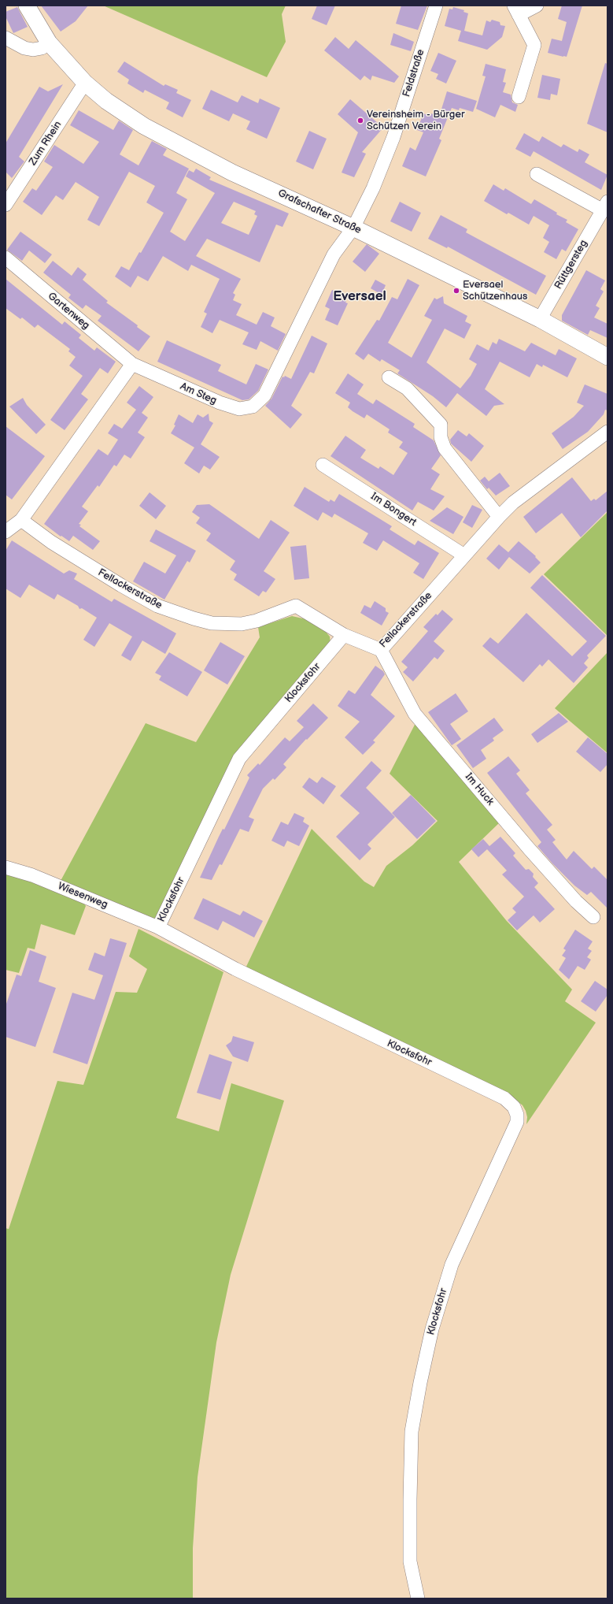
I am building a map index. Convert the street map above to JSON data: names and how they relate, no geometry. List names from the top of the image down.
{
  "streets": {
    "street": [
      "Feldstraße",
      "Zum Rhein",
      "Grafschafter Straße",
      "Rüttgersteg",
      "Gartenweg",
      "Am Steg",
      "Im Bongert",
      "Fellackerstraße",
      "Klocksfohr",
      "Im Huck",
      "Wiesenweg"
    ]
  },
  "crossings": [
    ["Feldstraße", "Grafschafter Straße"],
    ["Feldstraße", "Am Steg"],
    ["Zum Rhein", "Grafschafter Straße"],
    ["Grafschafter Straße", "Rüttgersteg"],
    ["Grafschafter Straße", "Am Steg"],
    ["Gartenweg", "Am Steg"],
    ["Im Bongert", "Fellackerstraße"],
    ["Fellackerstraße", "Klocksfohr"],
    ["Fellackerstraße", "Im Huck"],
    ["Klocksfohr", "Wiesenweg"]
  ],
  "districts": ["Eversael"],
  "places": ["Vereinsheim - Bürger Schützen Verein", "Eversael Schützenhaus"]
}
